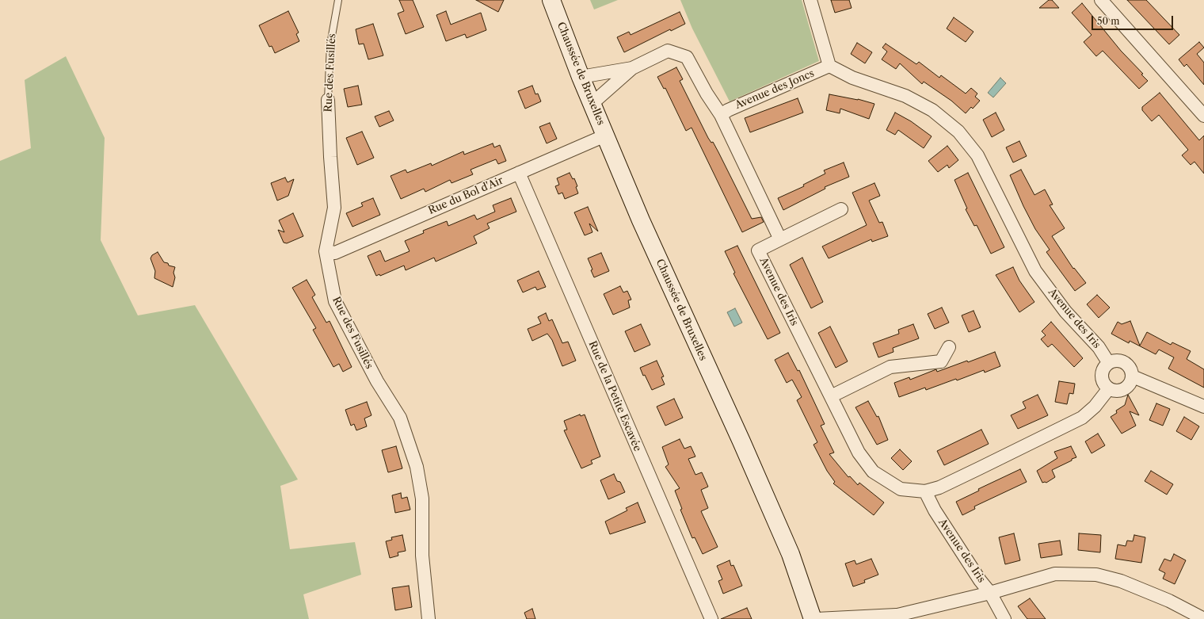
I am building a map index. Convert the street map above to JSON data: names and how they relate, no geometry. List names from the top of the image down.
{
  "streets": {
    "main road": ["Chaussée de Bruxelles"],
    "street": [
      "Rue des Fusillés",
      "Avenue des Joncs",
      "Rue du Bol d'Air",
      "Avenue des Iris",
      "Rue de la Petite Escavée"
    ]
  },
  "crossings": [
    ["Rue des Fusillés", "Rue du Bol d'Air"],
    ["Chaussée de Bruxelles", "Rue du Bol d'Air"],
    ["Avenue des Joncs", "Avenue des Iris"],
    ["Rue du Bol d'Air", "Rue de la Petite Escavée"]
  ],
  "scale_bar": "50 m"
}
